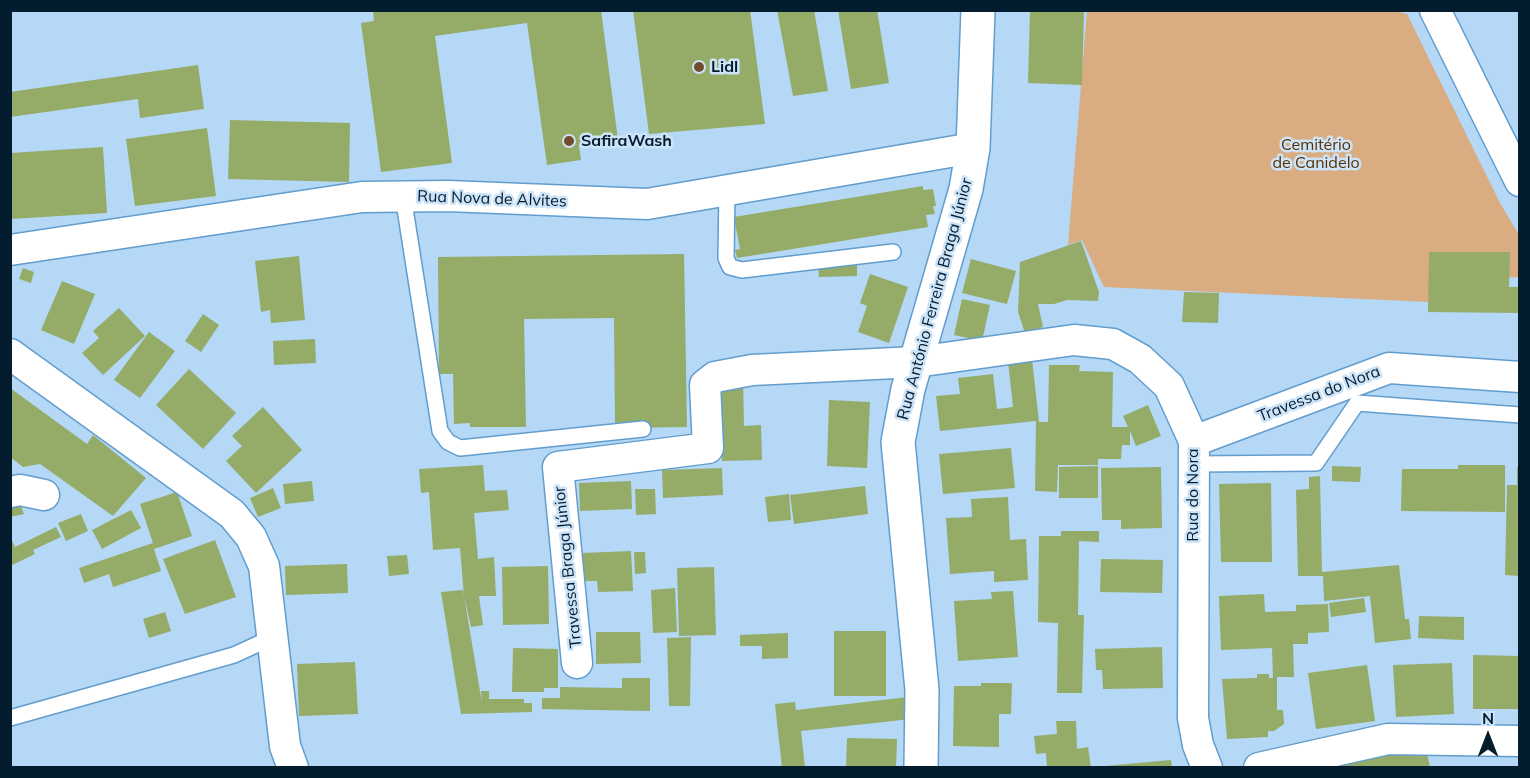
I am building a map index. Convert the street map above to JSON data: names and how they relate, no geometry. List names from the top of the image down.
{
  "streets": {
    "street": [
      "Rua Nova de Alvites",
      "Rua António Ferreira Braga Júnior",
      "Travessa do Nora",
      "Rua do Nora",
      "Travessa Braga Júnior"
    ]
  },
  "crossings": [
    ["Rua Nova de Alvites", "Rua António Ferreira Braga Júnior"],
    ["Rua António Ferreira Braga Júnior", "Rua do Nora"],
    ["Rua António Ferreira Braga Júnior", "Travessa Braga Júnior"],
    ["Travessa do Nora", "Rua do Nora"],
    ["Rua do Nora", "Travessa Braga Júnior"]
  ],
  "parks": ["Cemitério de Canidelo"],
  "places": ["Lidl", "SafiraWash"],
  "north": "top"
}
